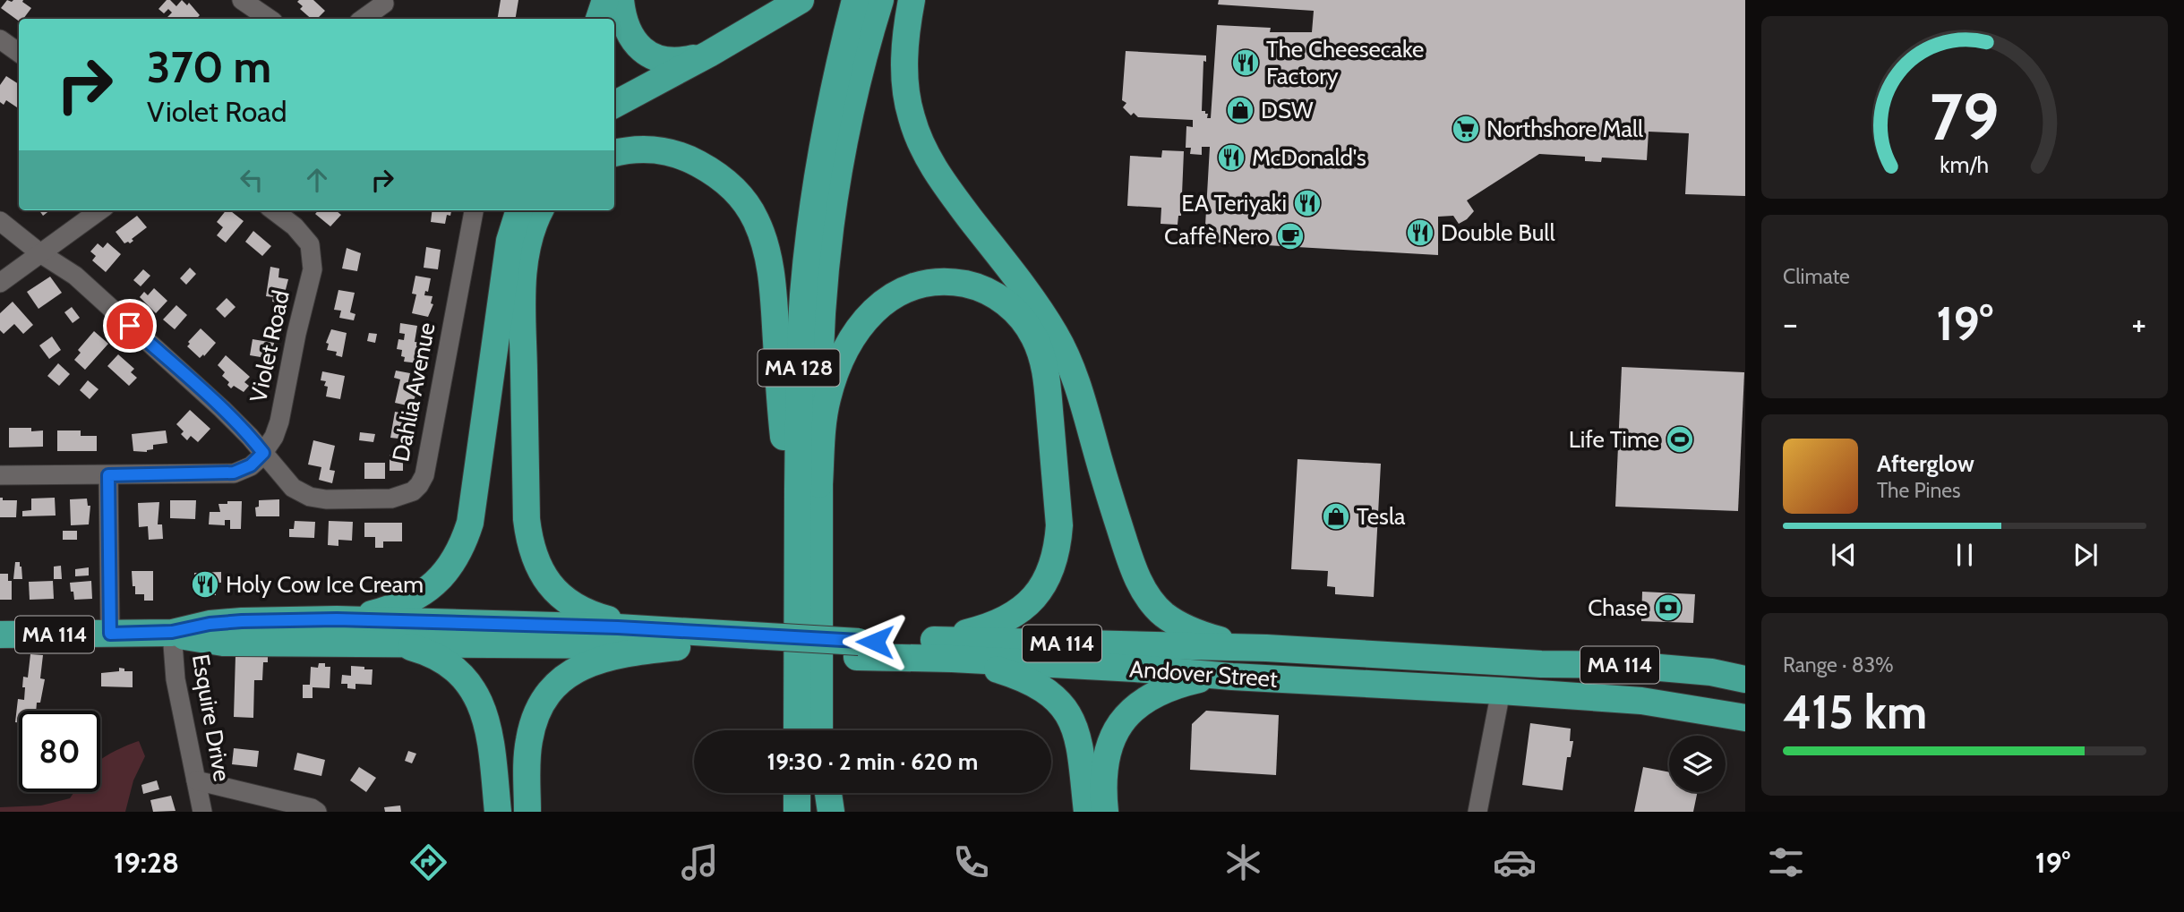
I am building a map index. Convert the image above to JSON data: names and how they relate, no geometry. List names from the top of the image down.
{
  "streets": {
    "highway": ["MA 128", "MA 114", "Andover Street"],
    "street": ["Violet Road", "Dahlia Avenue", "Esquire Drive"]
  },
  "crossings": [
    ["Violet Road", "Dahlia Avenue"],
    ["Andover Street", "Esquire Drive"]
  ],
  "places": {
    "restaurant": [
      "The Cheesecake Factory",
      "McDonald's",
      "EA Teriyaki",
      "Double Bull",
      "Holy Cow Ice Cream"
    ],
    "shop": ["DSW", "Tesla"],
    "supermarket": ["Northshore Mall"],
    "cafe": ["Caffè Nero"],
    "sports": ["Life Time"],
    "bank": ["Chase"]
  },
  "page": {
    "turn": ["370 m", "Violet Road"],
    "tile": [
      "Climate",
      ["Range · 83%", "415 km"]
    ],
    "heat": ["−", "19°", "+"],
    "song": ["Afterglow", "The Pines"],
    "limit": "80",
    "trip": "19:30 · 2 min · 620 m",
    "tabs": ["19:28", "19°"],
    "gauge": ["79", "km/h"]
  }
}
